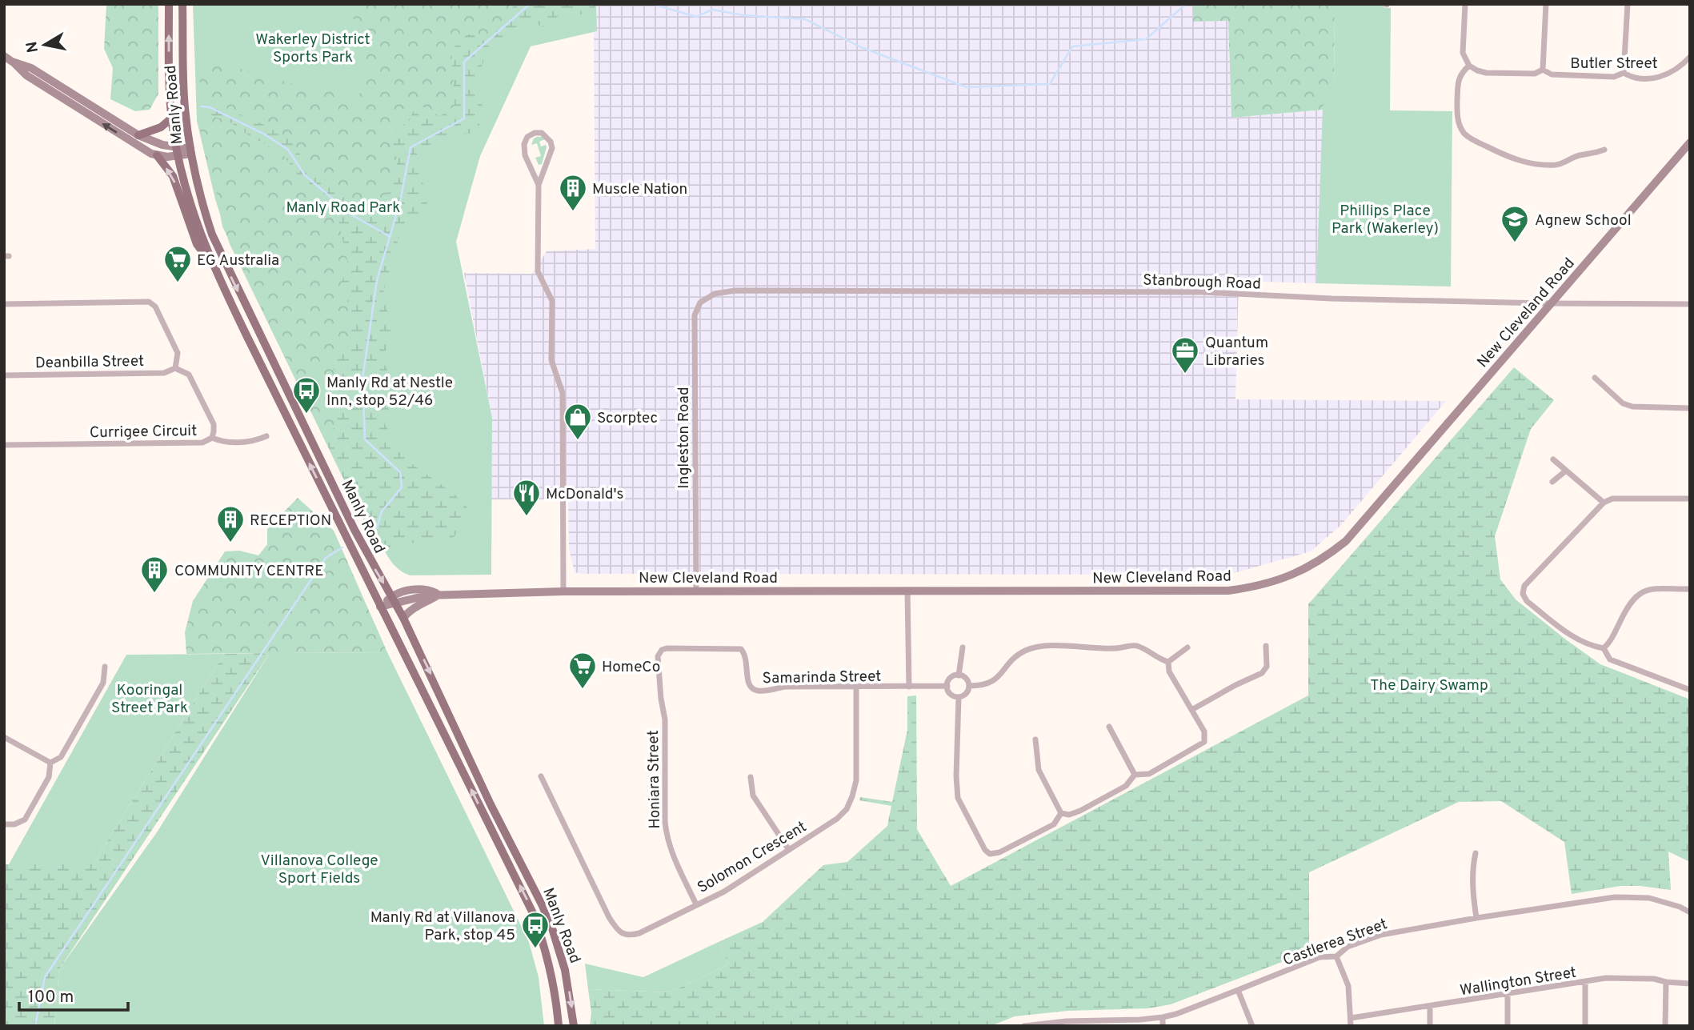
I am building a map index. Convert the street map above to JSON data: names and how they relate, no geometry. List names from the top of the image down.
{
  "streets": {
    "main road": ["Manly Road"],
    "street": [
      "Butler Street",
      "Stanbrough Road",
      "New Cleveland Road",
      "Deanbilla Street",
      "Currigee Circuit",
      "Ingleston Road",
      "Samarinda Street",
      "Honiara Street",
      "Solomon Crescent",
      "Castlerea Street",
      "Wallington Street"
    ]
  },
  "crossings": [
    ["Manly Road", "New Cleveland Road"],
    ["Stanbrough Road", "New Cleveland Road"],
    ["Stanbrough Road", "Ingleston Road"],
    ["New Cleveland Road", "Ingleston Road"],
    ["Deanbilla Street", "Currigee Circuit"],
    ["Samarinda Street", "Honiara Street"],
    ["Samarinda Street", "Solomon Crescent"],
    ["Honiara Street", "Solomon Crescent"]
  ],
  "parks": [
    "Wakerley District Sports Park",
    "Manly Road Park",
    "Phillips Place Park (Wakerley)",
    "The Dairy Swamp",
    "Kooringal Street Park",
    "Villanova College Sport Fields"
  ],
  "places": {
    "building": ["Muscle Nation", "RECEPTION", "COMMUNITY CENTRE"],
    "school or university": ["Agnew School"],
    "supermarket": ["EG Australia", "HomeCo"],
    "office": ["Quantum Libraries"],
    "bus stop": ["Manly Rd at Nestle Inn, stop 52/46", "Manly Rd at Villanova Park, stop 45"],
    "shop": ["Scorptec"],
    "restaurant": ["McDonald's"]
  },
  "scale_bar": "100 m",
  "north": "left"
}
